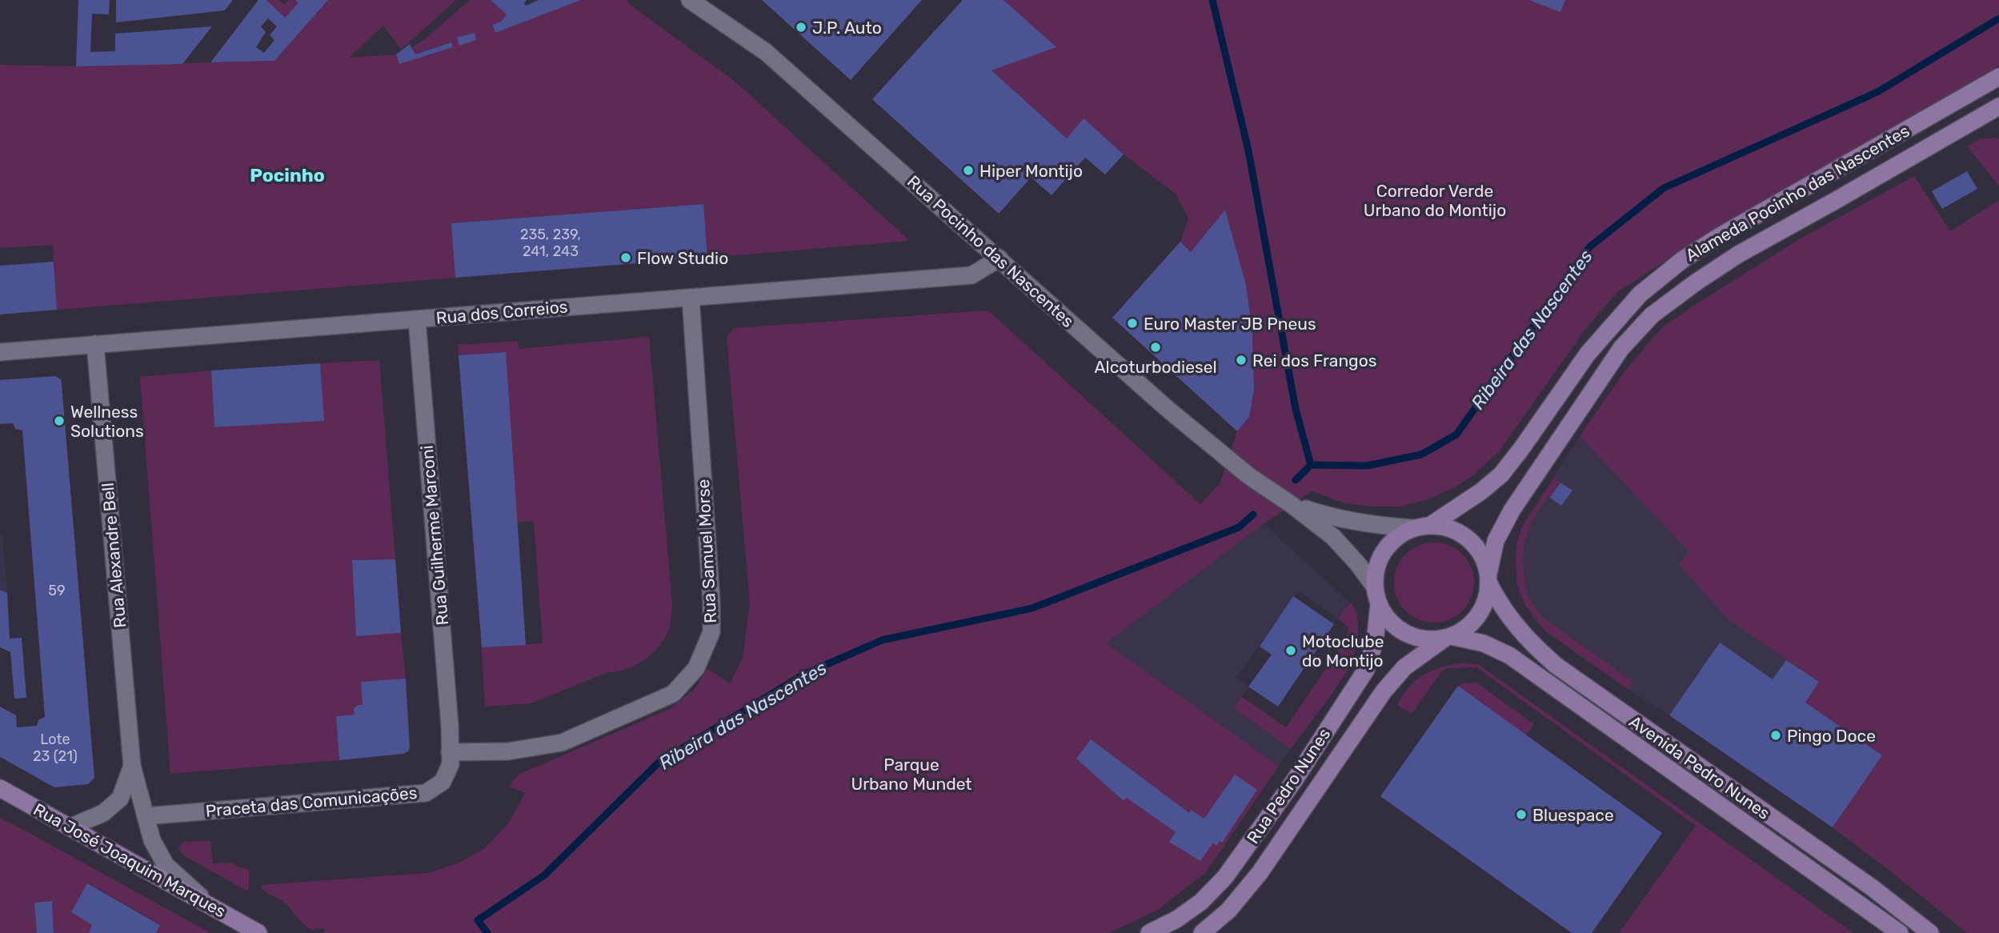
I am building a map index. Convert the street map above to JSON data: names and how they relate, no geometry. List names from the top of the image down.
{
  "streets": {
    "main road": [
      "Alameda Pocinho das Nascentes",
      "Avenida Pedro Nunes",
      "Rua Pedro Nunes",
      "Rua José Joaquim Marques"
    ],
    "street": [
      "Rua Pocinho das Nascentes",
      "Rua dos Correios",
      "Rua Guilherme Marconi",
      "Rua Samuel Morse",
      "Rua Alexandre Bell",
      "Praceta das Comunicações"
    ]
  },
  "crossings": [
    ["Alameda Pocinho das Nascentes", "Rua Pocinho das Nascentes"],
    ["Alameda Pocinho das Nascentes", "Avenida Pedro Nunes"],
    ["Alameda Pocinho das Nascentes", "Rua Pedro Nunes"],
    ["Rua Pocinho das Nascentes", "Rua dos Correios"],
    ["Rua Pocinho das Nascentes", "Avenida Pedro Nunes"],
    ["Rua Pocinho das Nascentes", "Rua Pedro Nunes"],
    ["Rua dos Correios", "Rua Guilherme Marconi"],
    ["Rua dos Correios", "Rua Samuel Morse"],
    ["Rua dos Correios", "Rua Alexandre Bell"],
    ["Rua Guilherme Marconi", "Rua Samuel Morse"],
    ["Rua Guilherme Marconi", "Praceta das Comunicações"],
    ["Rua Samuel Morse", "Praceta das Comunicações"],
    ["Rua Alexandre Bell", "Praceta das Comunicações"],
    ["Rua Alexandre Bell", "Rua José Joaquim Marques"],
    ["Avenida Pedro Nunes", "Rua Pedro Nunes"]
  ],
  "districts": ["Pocinho"],
  "water": ["Ribeira das Nascentes"],
  "parks": ["Corredor Verde Urbano do Montijo", "Parque Urbano Mundet"],
  "places": [
    "J.P. Auto",
    "Hiper Montijo",
    "Flow Studio",
    "Euro Master JB Pneus",
    "Alcoturbodiesel",
    "Rei dos Frangos",
    "Wellness Solutions",
    "Motoclube do Montijo",
    "Pingo Doce",
    "Bluespace"
  ],
  "house_numbers": ["235, 239, 241, 243", "59", "Lote 23 (21)"]
}
